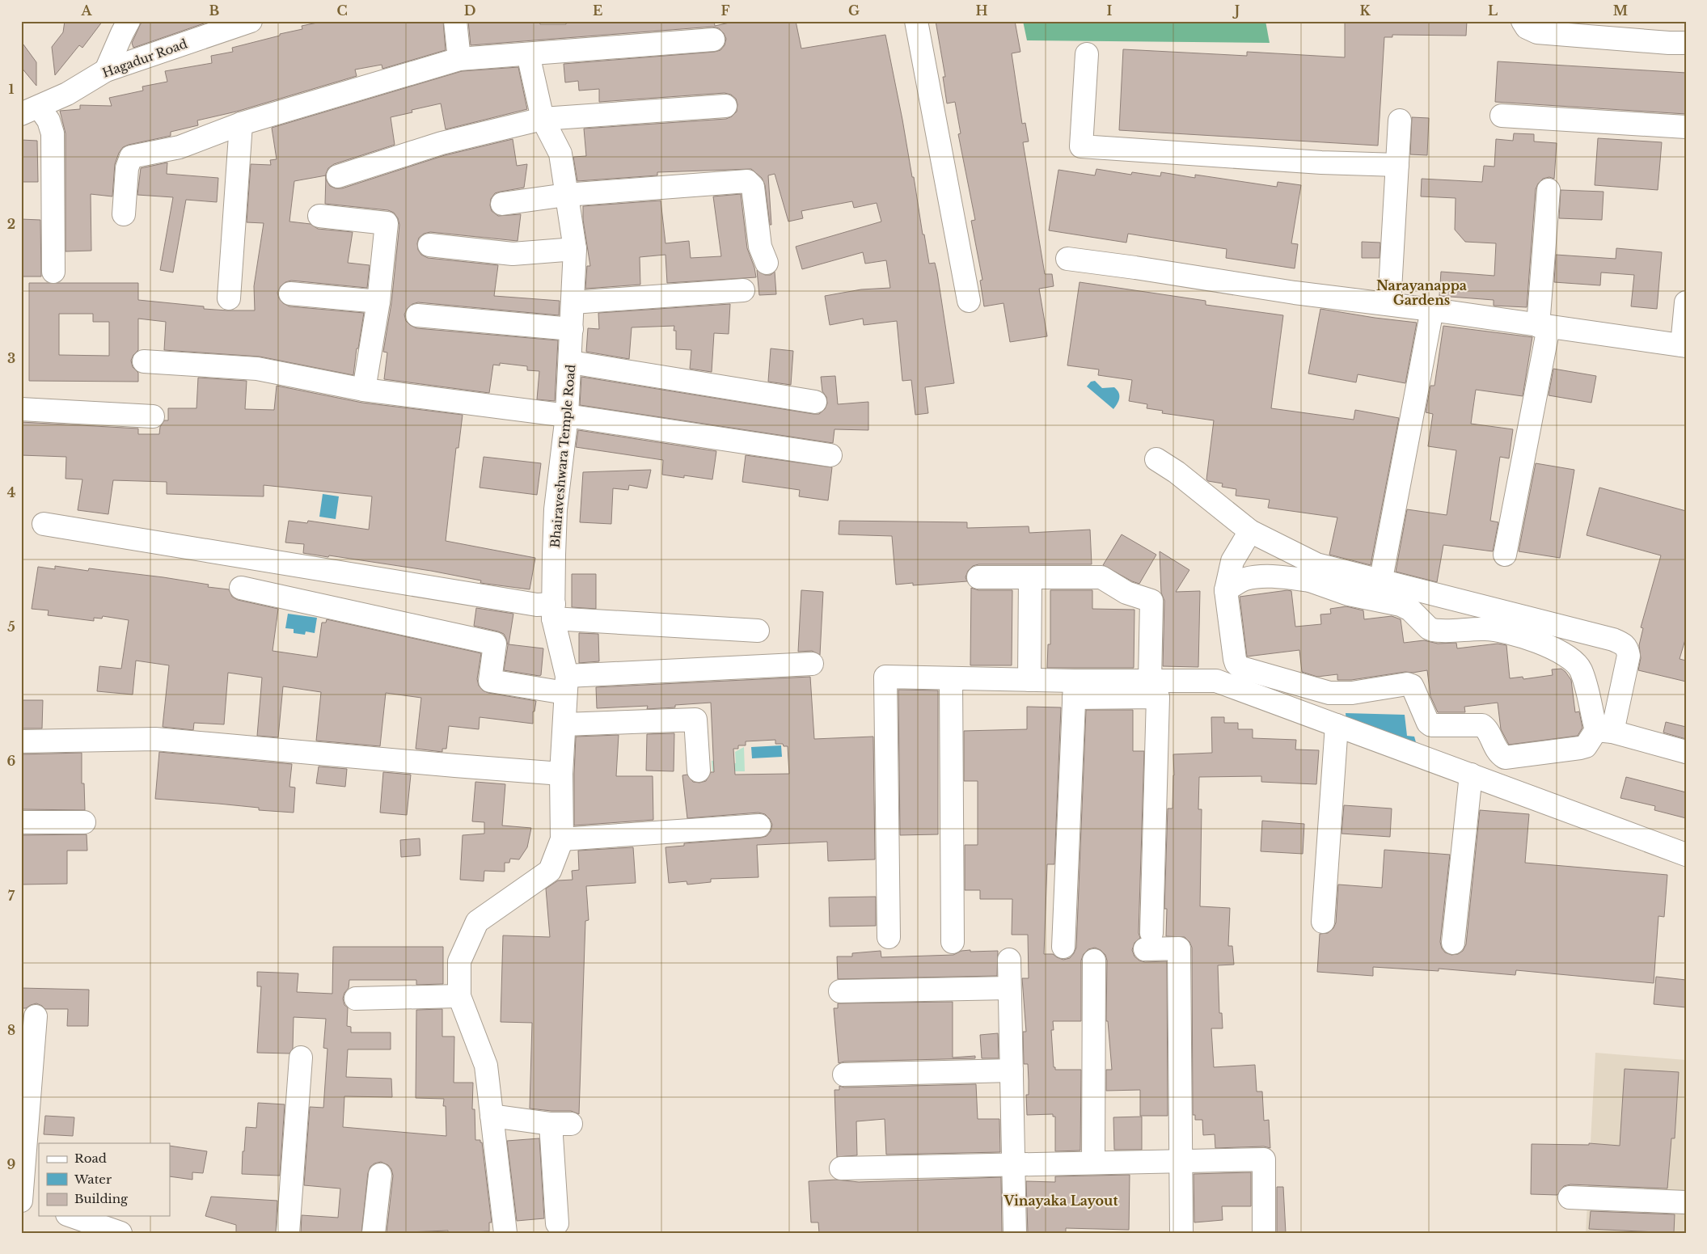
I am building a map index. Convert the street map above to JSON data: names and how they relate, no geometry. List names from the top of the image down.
{
  "streets": {
    "street": ["Hagadur Road", "Bhairaveshwara Temple Road"]
  },
  "districts": ["Narayanappa Gardens", "Vinayaka Layout"],
  "legend": ["Road", "Water", "Building"],
  "grid": {
    "columns": [
      "A",
      "B",
      "C",
      "D",
      "E",
      "F",
      "G",
      "H",
      "I",
      "J",
      "K",
      "L",
      "M"
    ],
    "rows": [
      "1",
      "2",
      "3",
      "4",
      "5",
      "6",
      "7",
      "8",
      "9"
    ]
  }
}
